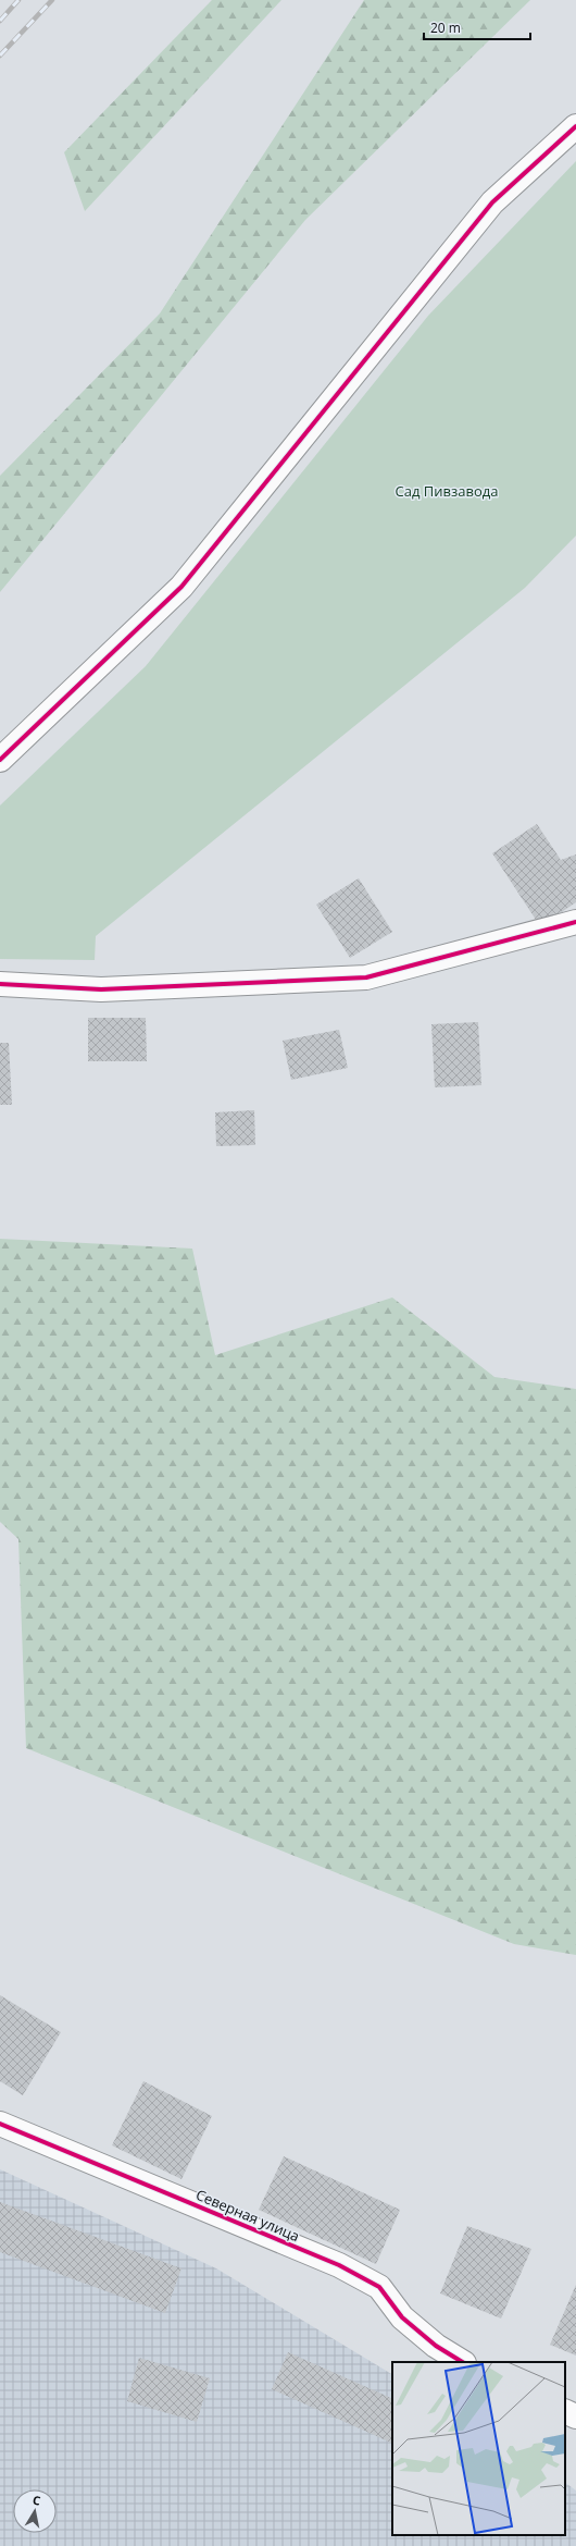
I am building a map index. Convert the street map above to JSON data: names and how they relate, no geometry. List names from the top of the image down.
{
  "streets": {
    "street": ["Северная улица"]
  },
  "parks": ["Сад Пивзавода"],
  "scale_bar": "20 m",
  "north": "top"
}
